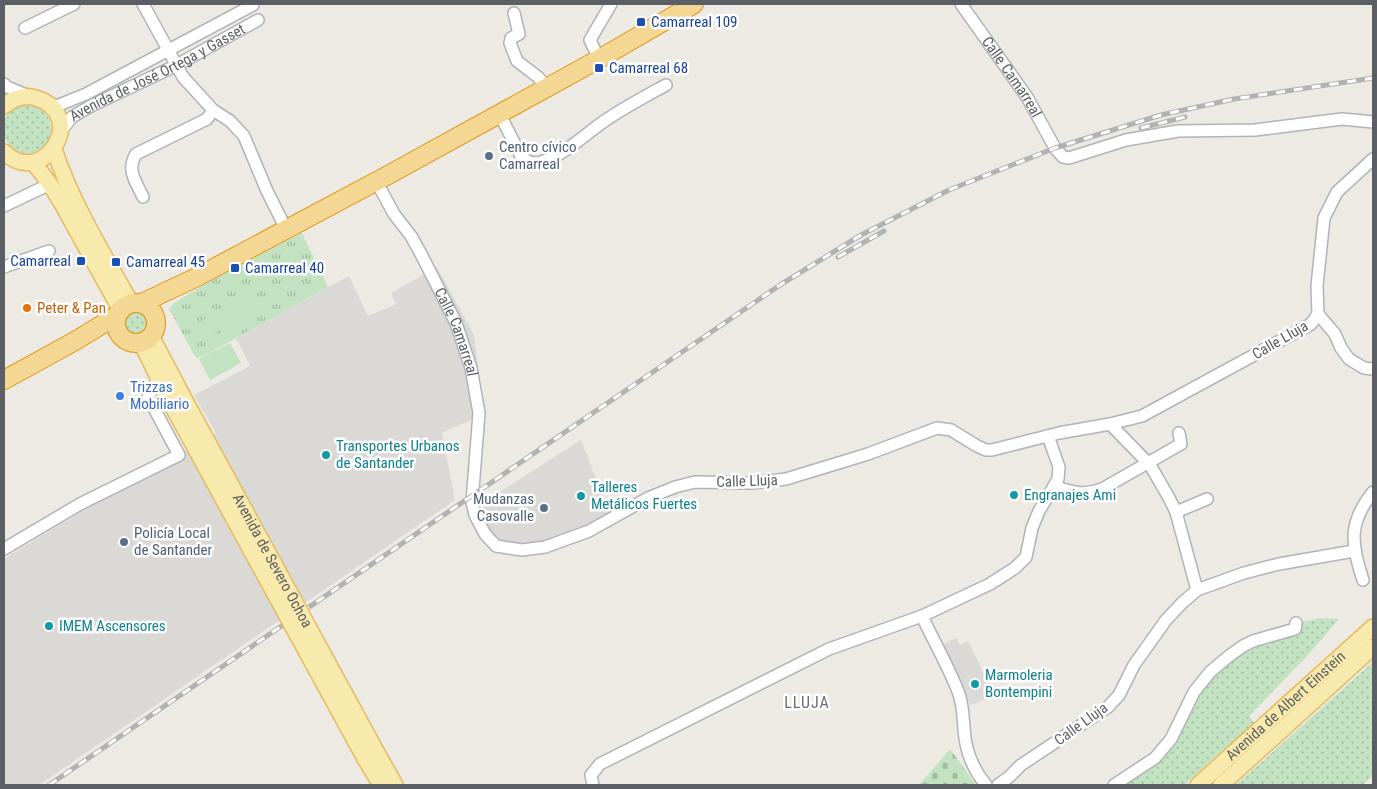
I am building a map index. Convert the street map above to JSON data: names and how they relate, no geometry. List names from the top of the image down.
{
  "streets": {
    "main road": ["Avenida de Severo Ochoa", "Avenida de Albert Einstein"],
    "street": ["Avenida de José Ortega y Gasset", "Calle Camarreal", "Calle Lluja"]
  },
  "crossings": [
    ["Calle Camarreal", "Calle Lluja"]
  ],
  "districts": ["LLUJA"],
  "places": {
    "transit": [
      "Camarreal 109",
      "Camarreal 68",
      "Camarreal",
      "Camarreal 45",
      "Camarreal 40"
    ],
    "other": [
      "Centro cívico Camarreal",
      "Peter & Pan",
      "Trizzas Mobiliario",
      "Transportes Urbanos de Santander",
      "Engranajes Ami",
      "Talleres Metálicos Fuertes",
      "Mudanzas Casovalle",
      "Policía Local de Santander",
      "IMEM Ascensores",
      "Marmoleria Bontempini"
    ]
  }
}
